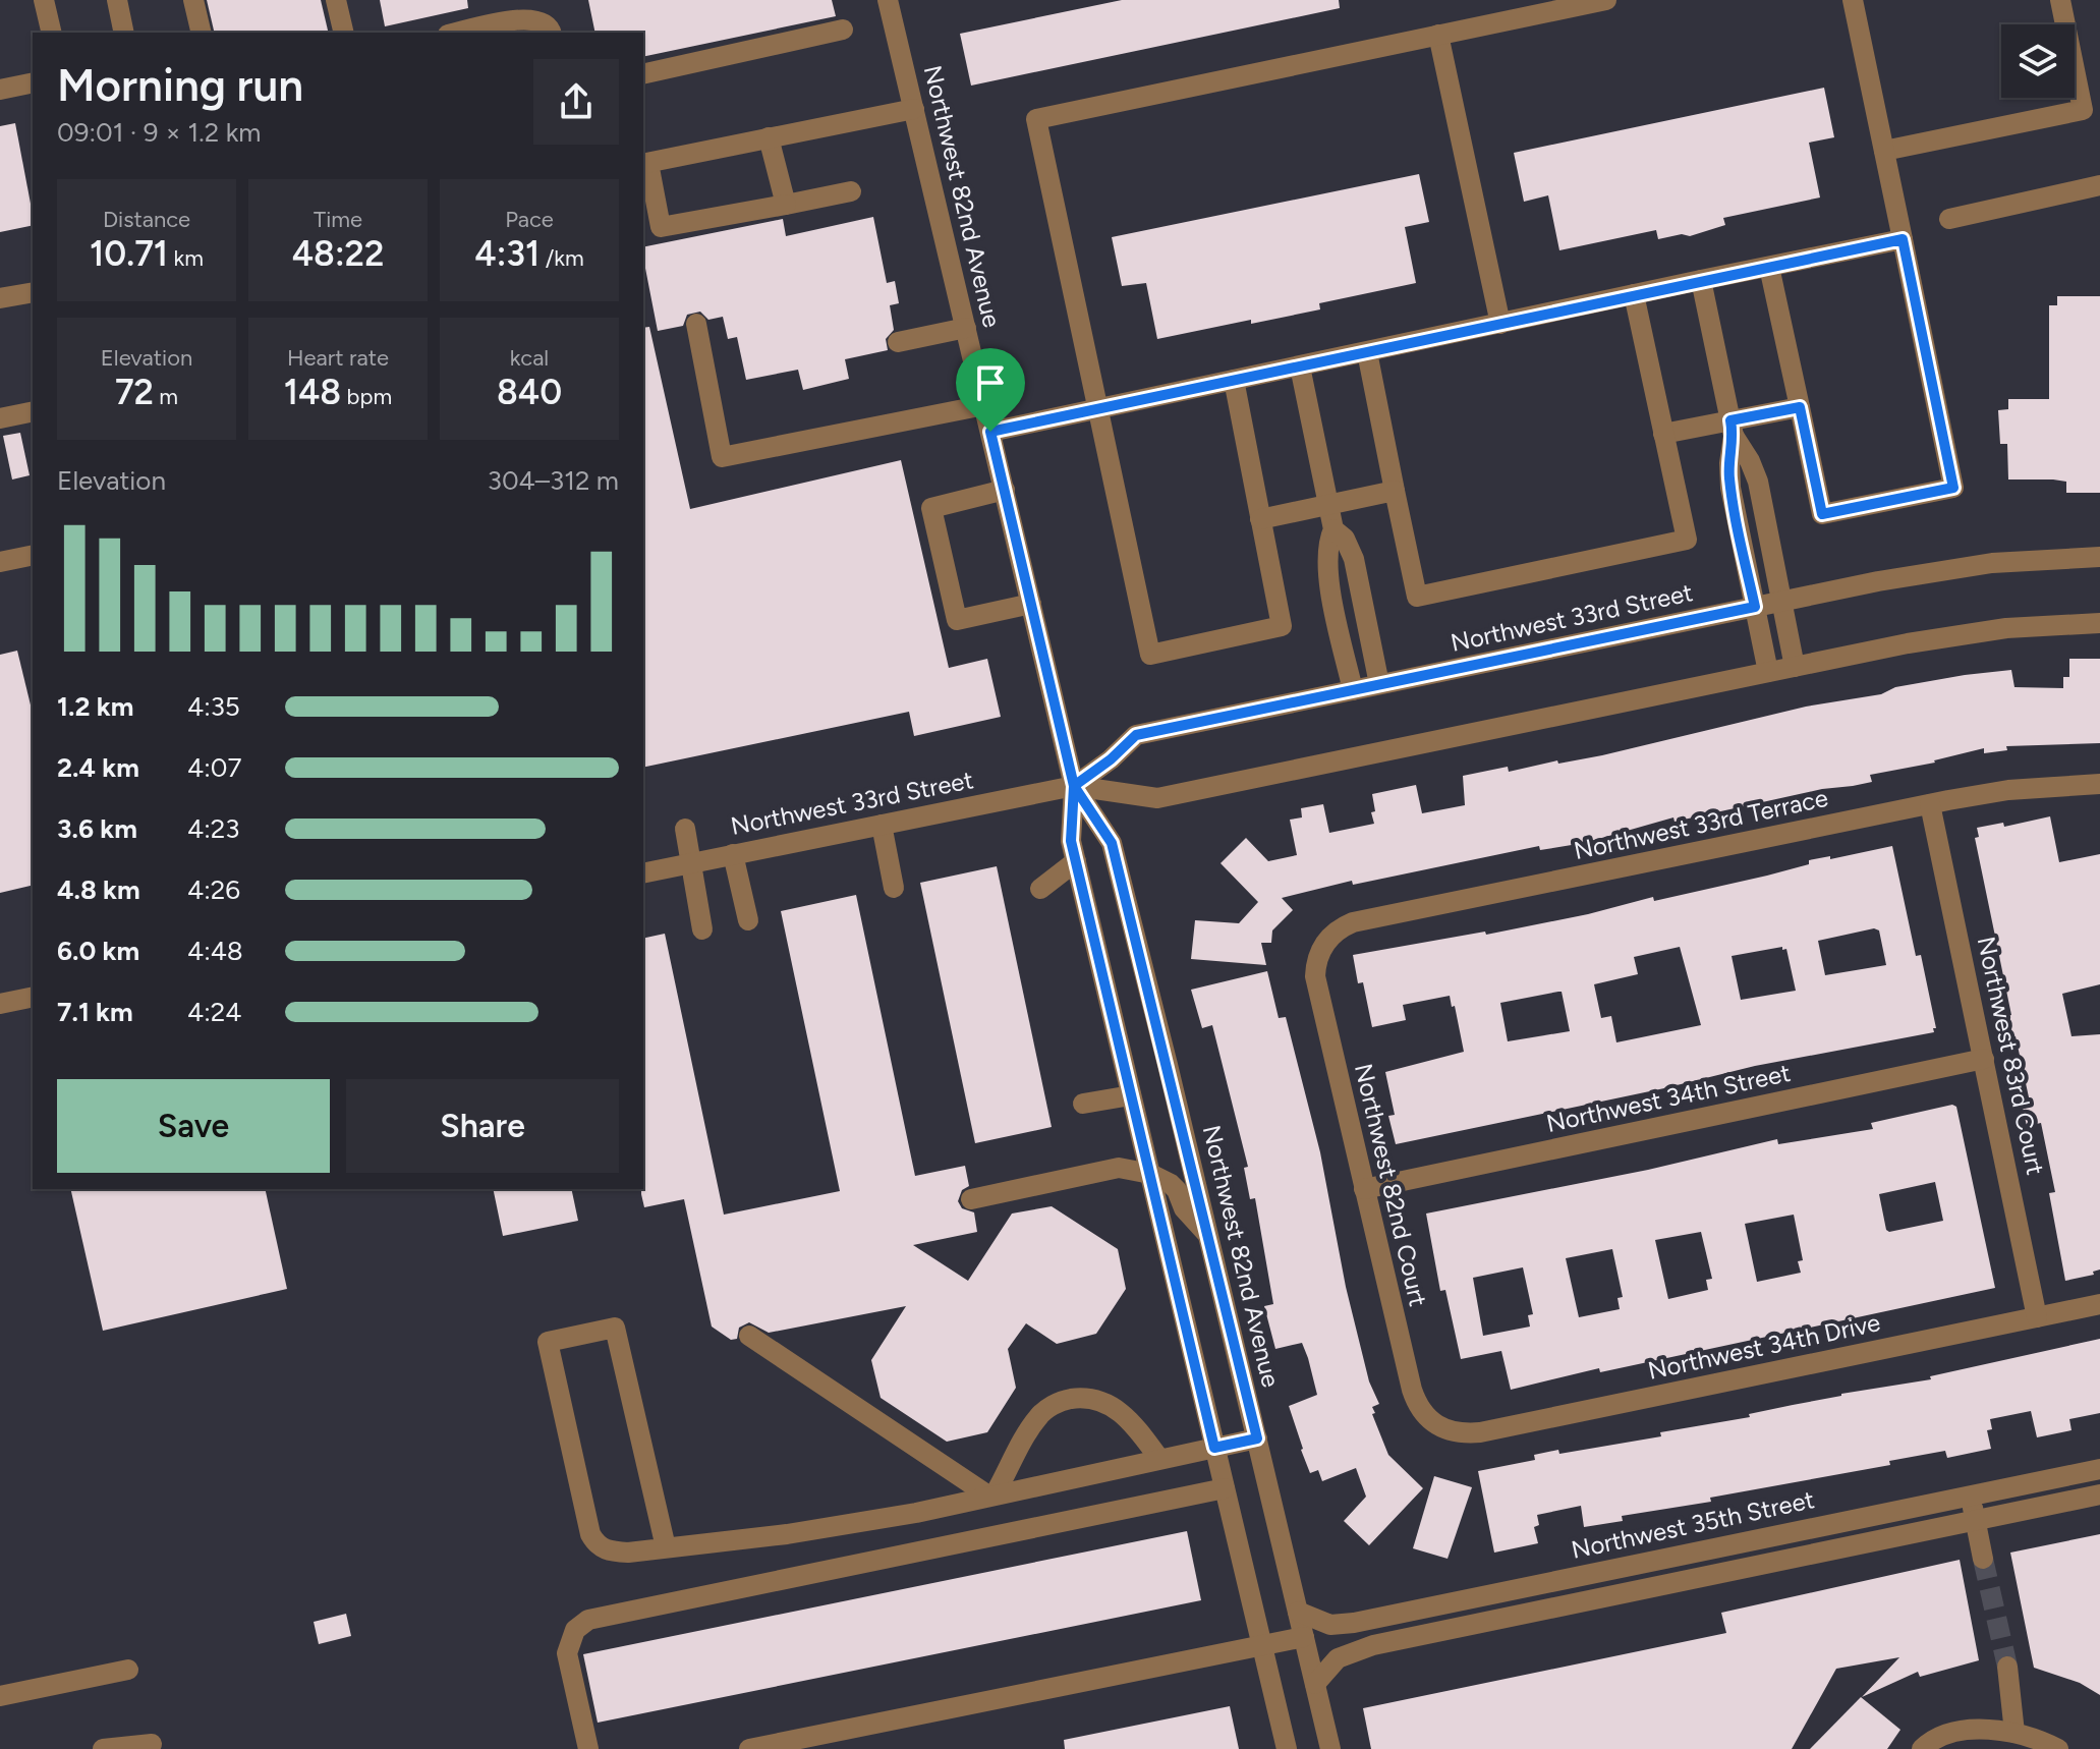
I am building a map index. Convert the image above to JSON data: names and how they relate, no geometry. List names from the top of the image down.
{
  "streets": {
    "street": [
      "Northwest 82nd Avenue",
      "Northwest 33rd Street",
      "Northwest 33rd Terrace",
      "Northwest 83rd Court",
      "Northwest 34th Street",
      "Northwest 82nd Court",
      "Northwest 34th Drive",
      "Northwest 35th Street"
    ]
  },
  "crossings": [
    ["Northwest 82nd Avenue", "Northwest 33rd Street"],
    ["Northwest 82nd Avenue", "Northwest 35th Street"],
    ["Northwest 33rd Terrace", "Northwest 83rd Court"],
    ["Northwest 33rd Terrace", "Northwest 82nd Court"],
    ["Northwest 83rd Court", "Northwest 34th Street"],
    ["Northwest 83rd Court", "Northwest 34th Drive"],
    ["Northwest 34th Street", "Northwest 82nd Court"],
    ["Northwest 82nd Court", "Northwest 34th Drive"]
  ],
  "page": {
    "heading": ["Morning run", "09:01 · 9 × 1.2 km"],
    "stats": [
      ["Distance", "10.71 km"],
      ["Time", "48:22"],
      ["Pace", "4:31 /km"],
      ["Elevation", "72 m"],
      ["Heart rate", "148 bpm"],
      ["kcal", "840"]
    ],
    "chart": ["Elevation", "304–312 m"],
    "list": [
      {
        "name": "1.2 km",
        "note": "4:35"
      },
      {
        "name": "2.4 km",
        "note": "4:07"
      },
      {
        "name": "3.6 km",
        "note": "4:23"
      },
      {
        "name": "4.8 km",
        "note": "4:26"
      },
      {
        "name": "6.0 km",
        "note": "4:48"
      },
      {
        "name": "7.1 km",
        "note": "4:24"
      }
    ],
    "buttons": ["Save", "Share"]
  }
}
